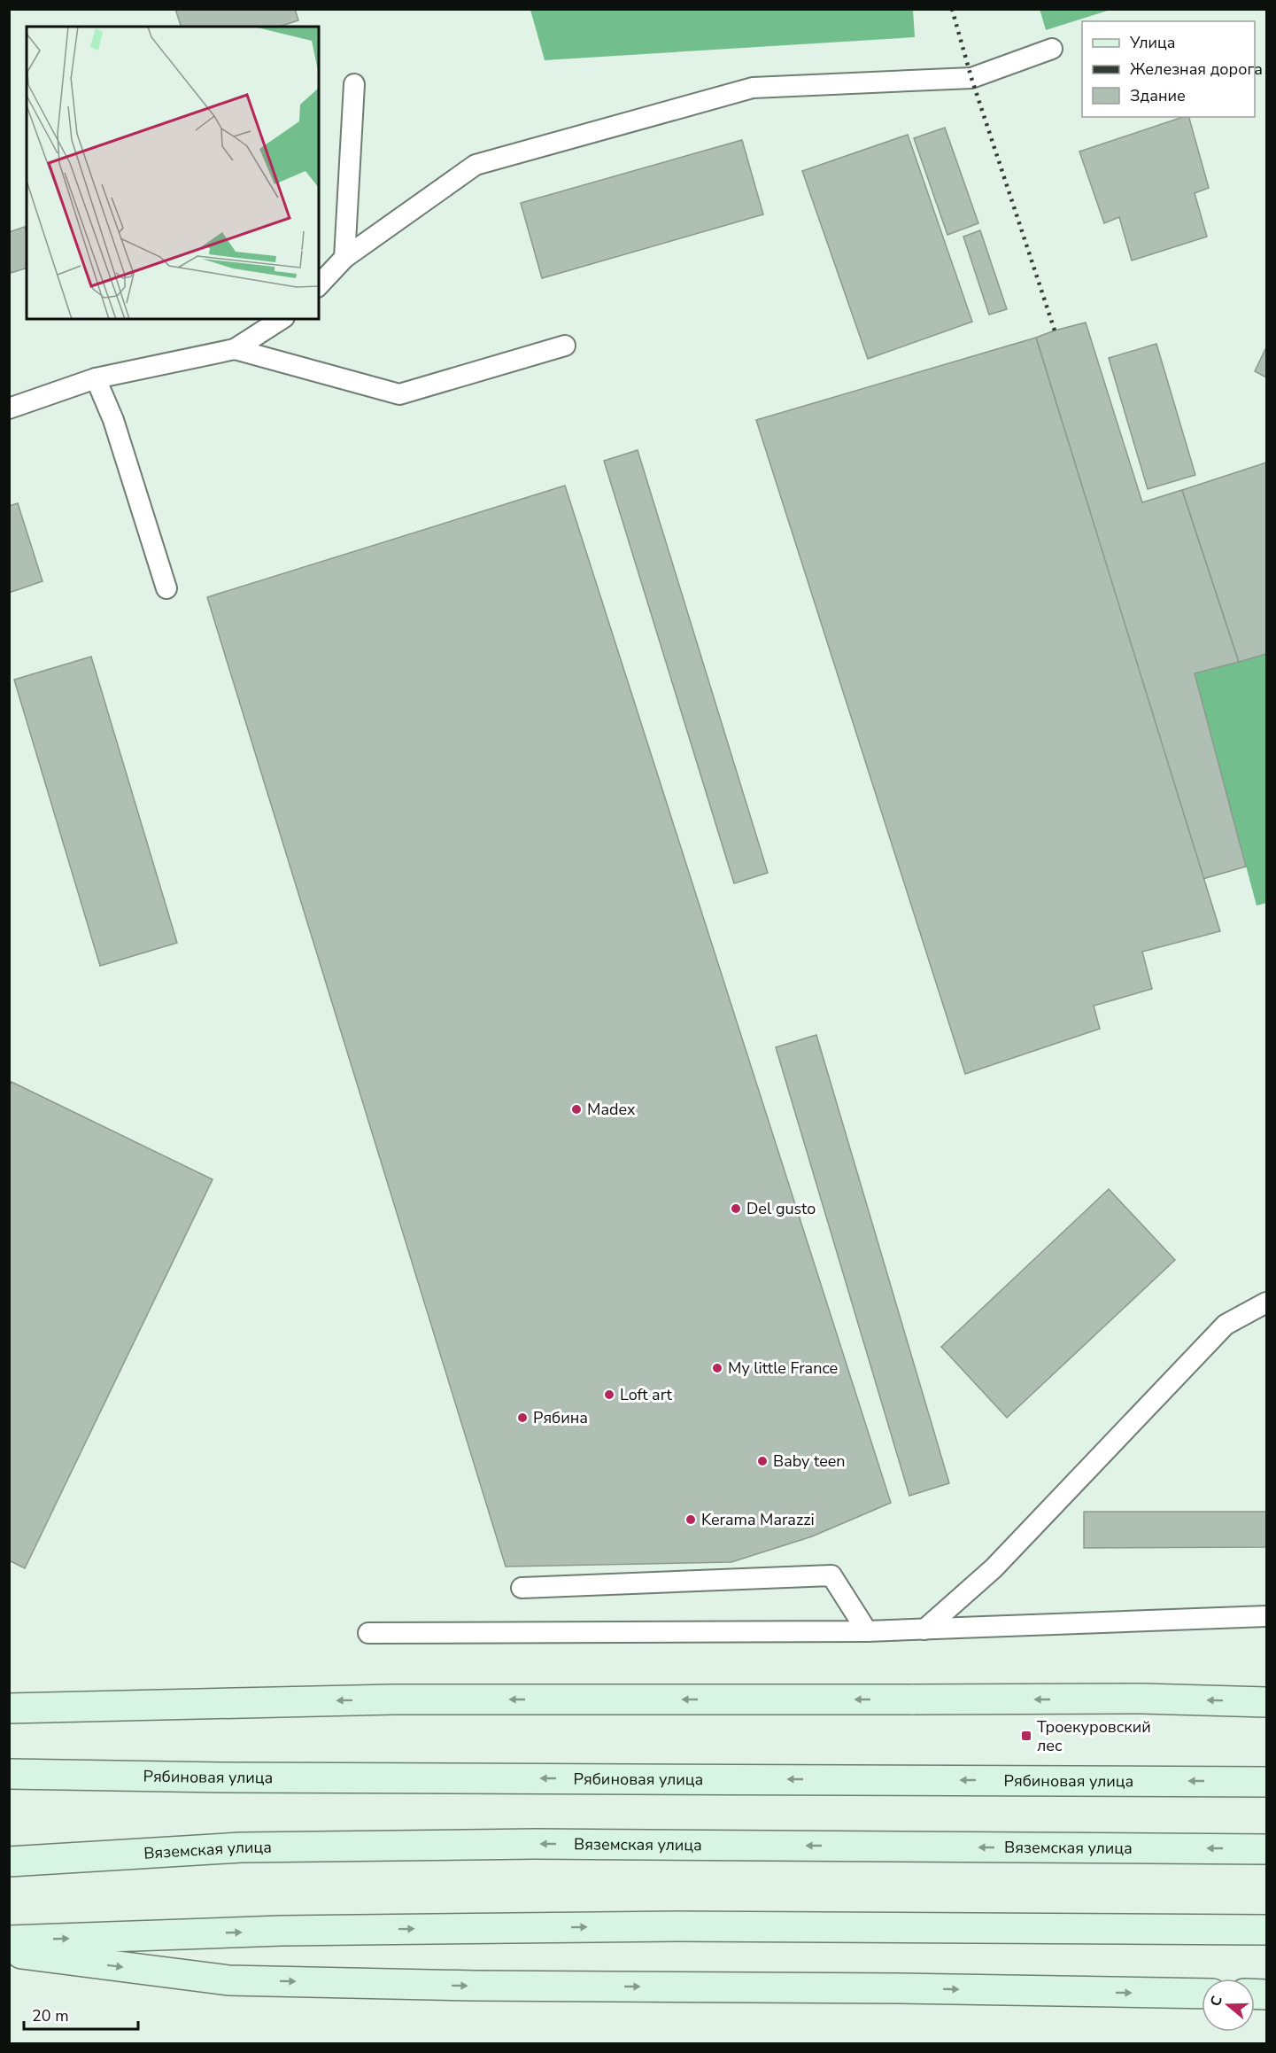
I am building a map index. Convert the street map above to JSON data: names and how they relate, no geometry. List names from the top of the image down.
{
  "streets": {
    "main road": ["Рябиновая улица", "Вяземская улица"]
  },
  "places": {
    "other": [
      "Madex",
      "Del gusto",
      "My little France",
      "Loft art",
      "Рябина",
      "Baby teen",
      "Kerama Marazzi"
    ],
    "transit": ["Троекуровский лес"]
  },
  "legend": ["Улица", "Железная дорога", "Здание"],
  "scale_bar": "20 m",
  "north": "left"
}
